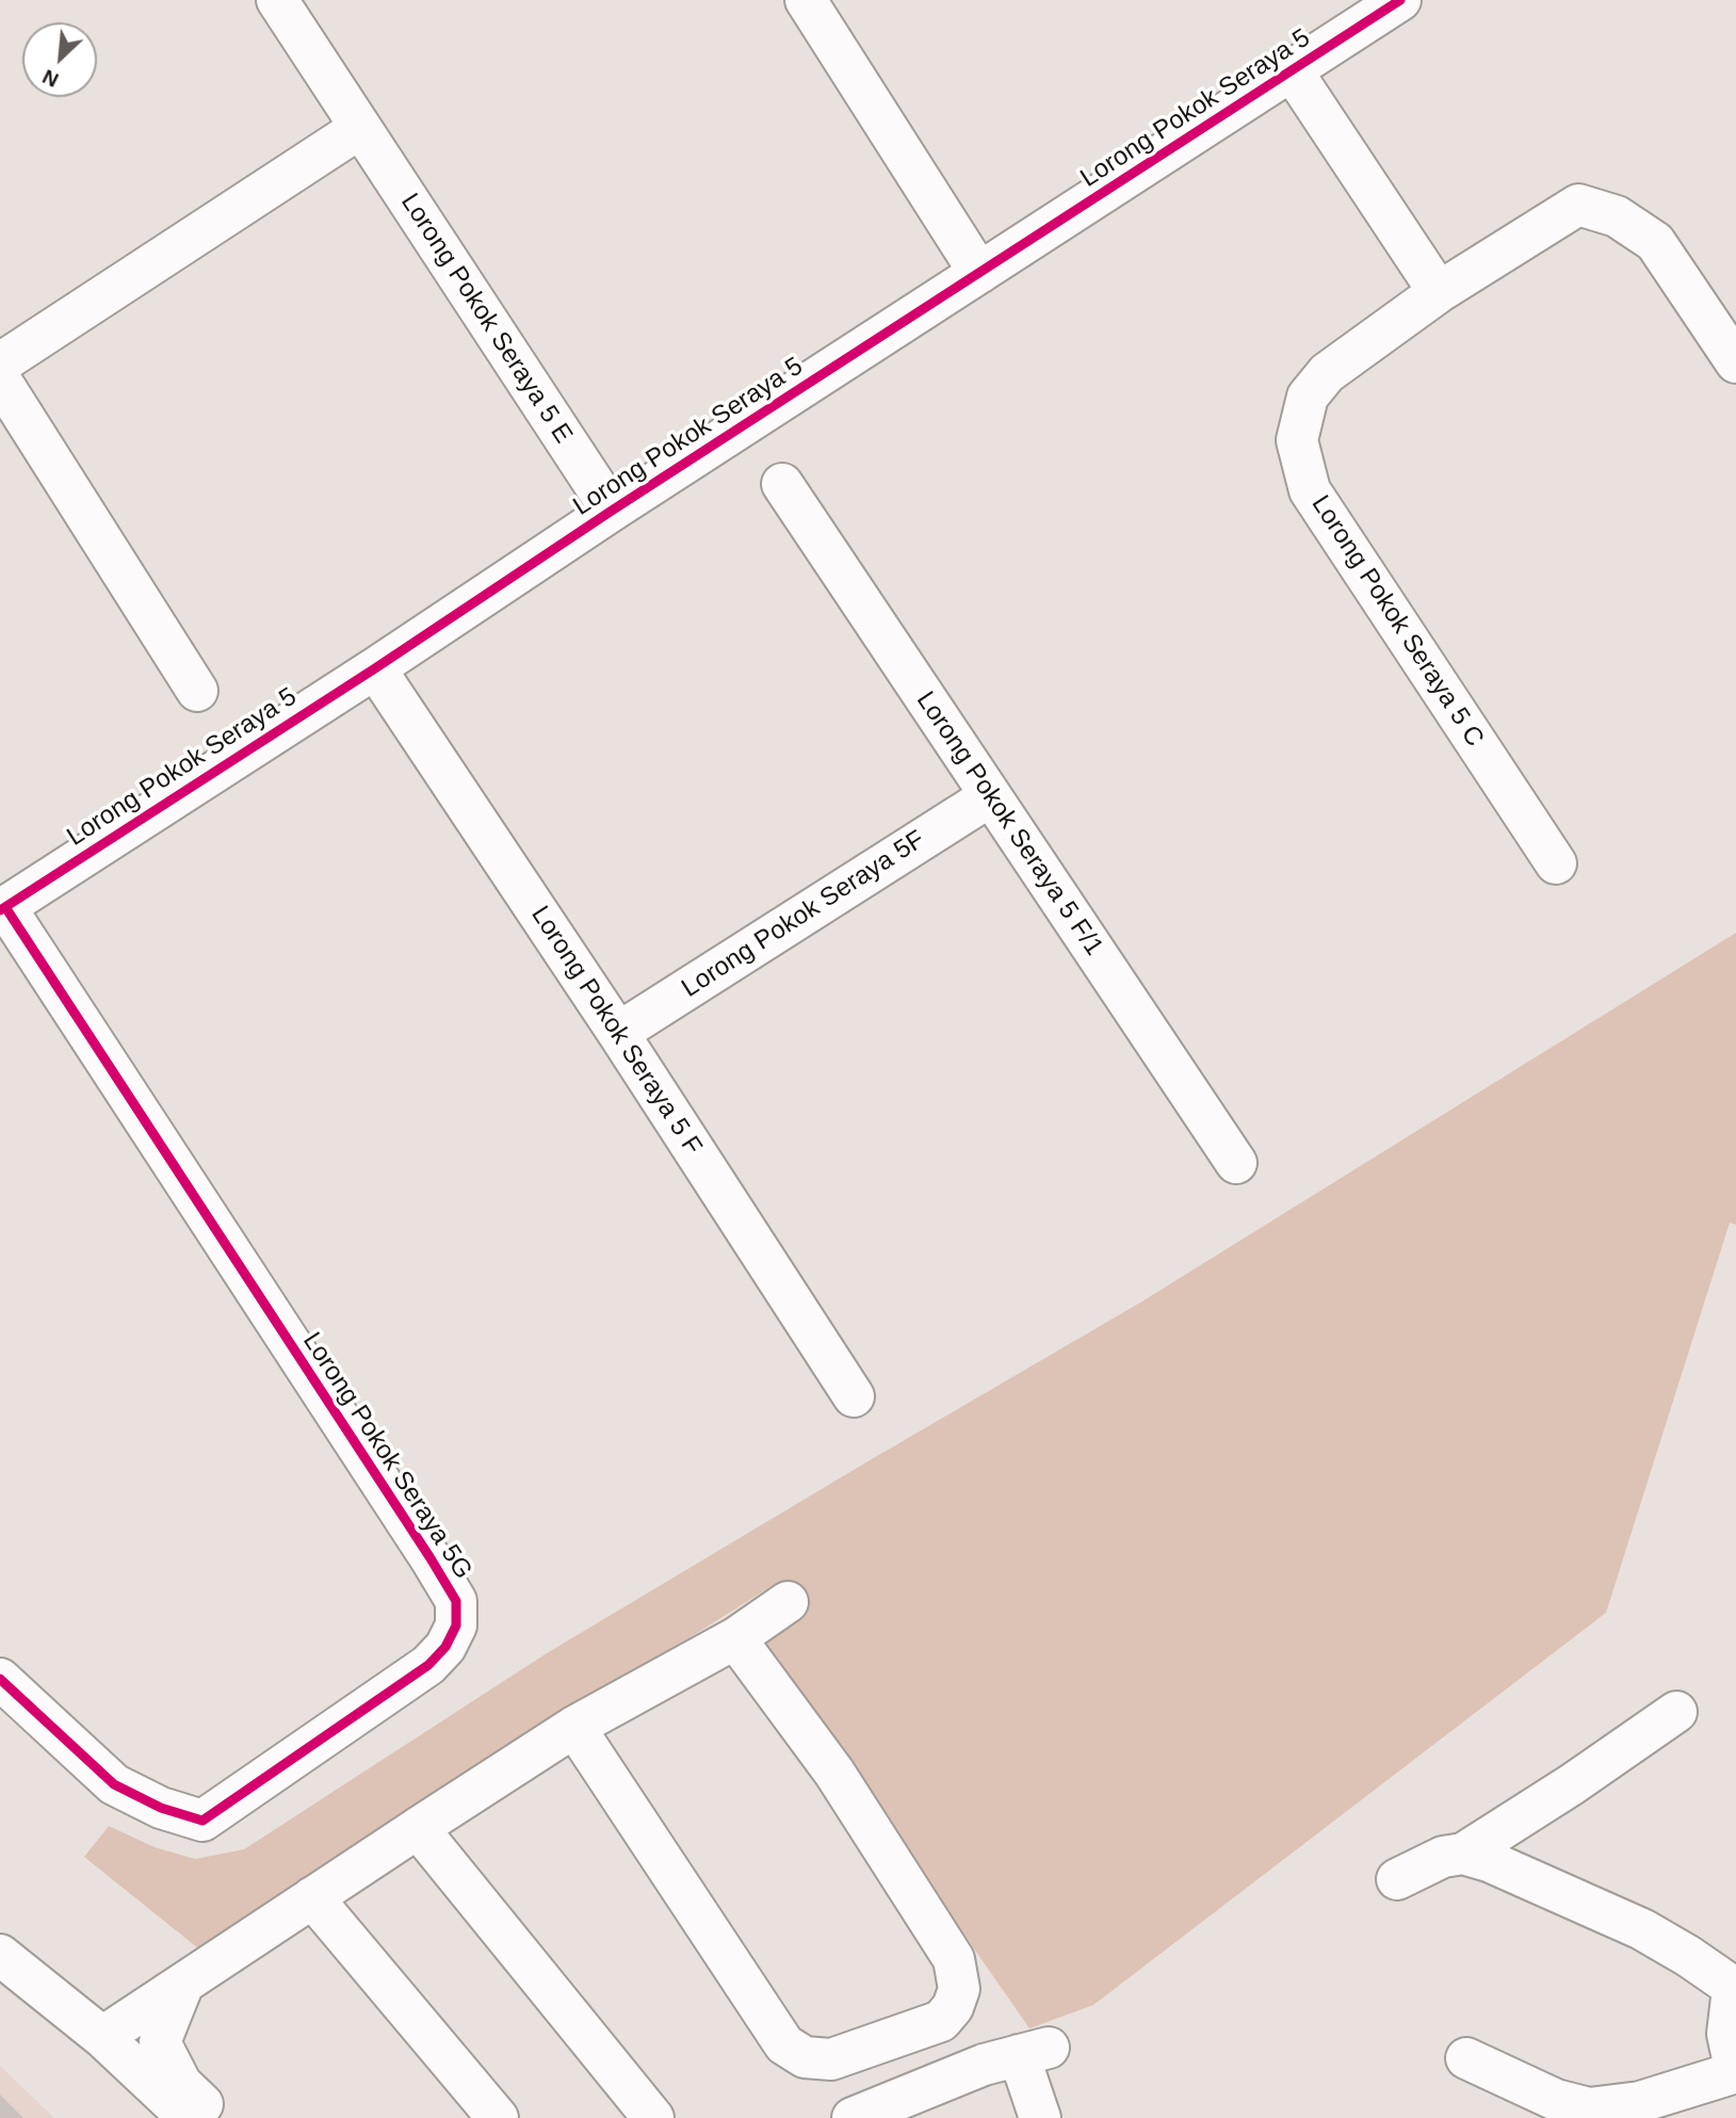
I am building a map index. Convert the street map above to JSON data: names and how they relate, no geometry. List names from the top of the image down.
{
  "streets": {
    "street": [
      "Lorong Pokok Seraya 5",
      "Lorong Pokok Seraya 5 E",
      "Lorong Pokok Seraya 5 C",
      "Lorong Pokok Seraya 5 F/1",
      "Lorong Pokok Seraya 5F",
      "Lorong Pokok Seraya 5 F",
      "Lorong Pokok Seraya 5G"
    ]
  },
  "crossings": [
    ["Lorong Pokok Seraya 5", "Lorong Pokok Seraya 5 E"],
    ["Lorong Pokok Seraya 5", "Lorong Pokok Seraya 5 F"],
    ["Lorong Pokok Seraya 5", "Lorong Pokok Seraya 5G"],
    ["Lorong Pokok Seraya 5 F/1", "Lorong Pokok Seraya 5F"],
    ["Lorong Pokok Seraya 5F", "Lorong Pokok Seraya 5 F"]
  ],
  "north": "bottom left"
}
